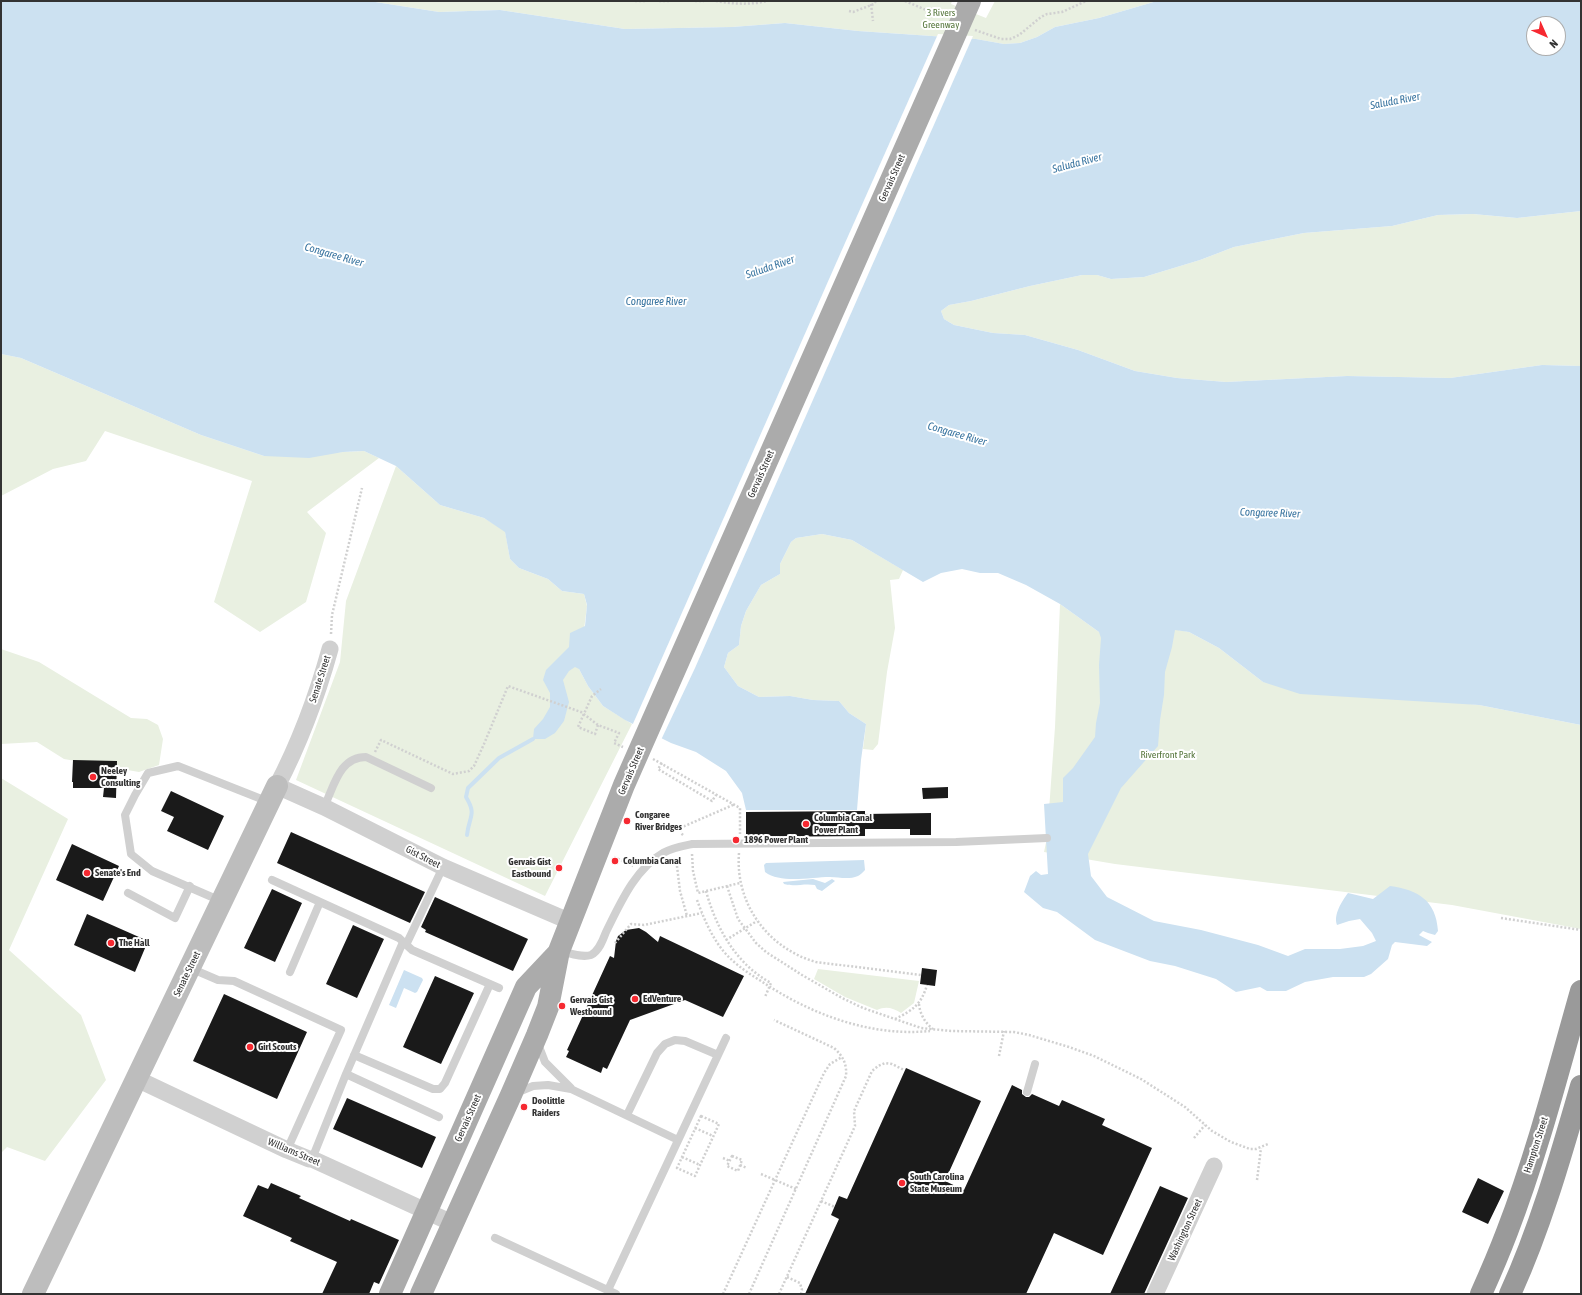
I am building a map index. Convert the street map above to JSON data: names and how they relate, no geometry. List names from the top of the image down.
{
  "streets": {
    "highway": ["Hampton Street"],
    "main road": ["Gervais Street"],
    "street": [
      "Senate Street",
      "Gist Street",
      "Williams Street",
      "Washington Street"
    ]
  },
  "crossings": [
    ["Gervais Street", "Gist Street"],
    ["Gervais Street", "Williams Street"],
    ["Senate Street", "Gist Street"],
    ["Senate Street", "Williams Street"]
  ],
  "water": ["Saluda River", "Congaree River"],
  "parks": ["3 Rivers Greenway", "Riverfront Park"],
  "places": [
    "Neeley Consulting",
    "Congaree River Bridges",
    "Columbia Canal Power Plant",
    "1896 Power Plant",
    "Columbia Canal",
    "Gervais Gist Eastbound",
    "Senate's End",
    "The Hall",
    "EdVenture",
    "Gervais Gist Westbound",
    "Girl Scouts",
    "Doolittle Raiders",
    "South Carolina State Museum"
  ],
  "north": "bottom right"
}
